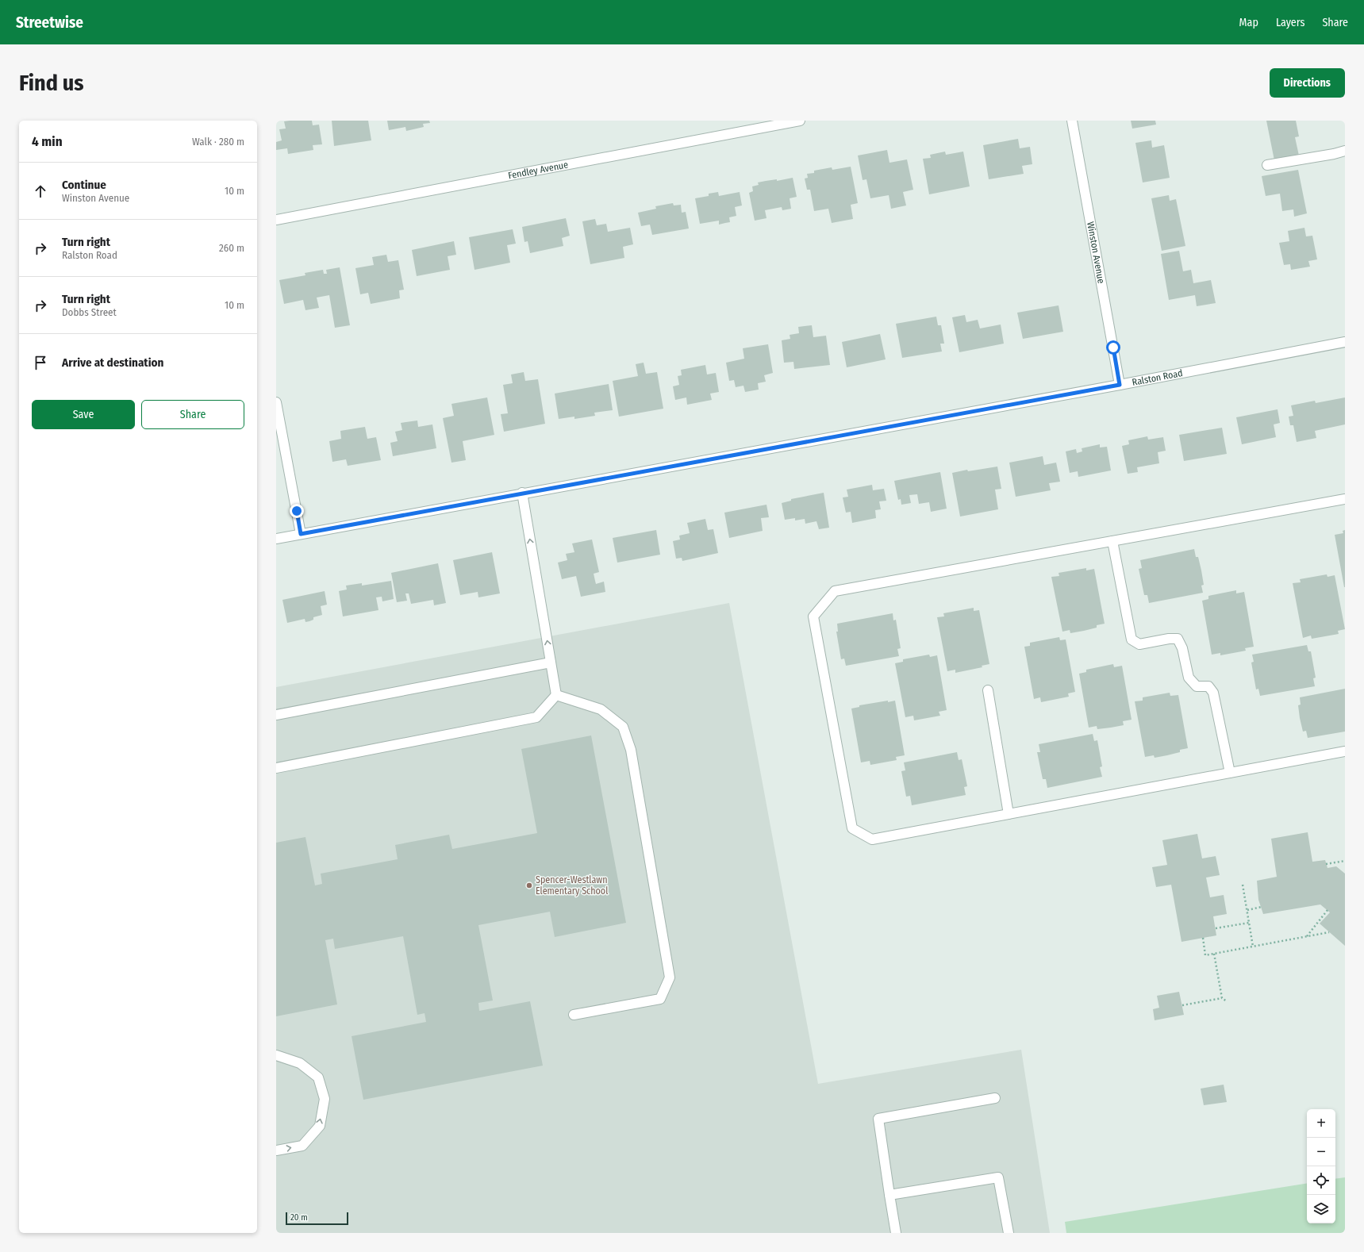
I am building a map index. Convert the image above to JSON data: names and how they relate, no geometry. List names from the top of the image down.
{
  "streets": {
    "street": ["Fendley Avenue", "Winston Avenue", "Ralston Road"]
  },
  "crossings": [
    ["Winston Avenue", "Ralston Road"]
  ],
  "places": ["Spencer-Westlawn Elementary School"],
  "scale_bar": "20 m",
  "page": {
    "header": "Streetwise",
    "nav": ["Map", "Layers", "Share"],
    "buttons": [
      "Directions",
      ["Save", "Share"]
    ],
    "title": "Find us",
    "heading": ["4 min", "Walk · 280 m"],
    "list": [
      ["Continue", "Winston Avenue", "10 m"],
      ["Turn right", "Ralston Road", "260 m"],
      ["Turn right", "Dobbs Street", "10 m"],
      "Arrive at destination"
    ],
    "map_buttons": ["+", "−"],
    "scale": "20 m"
  }
}
